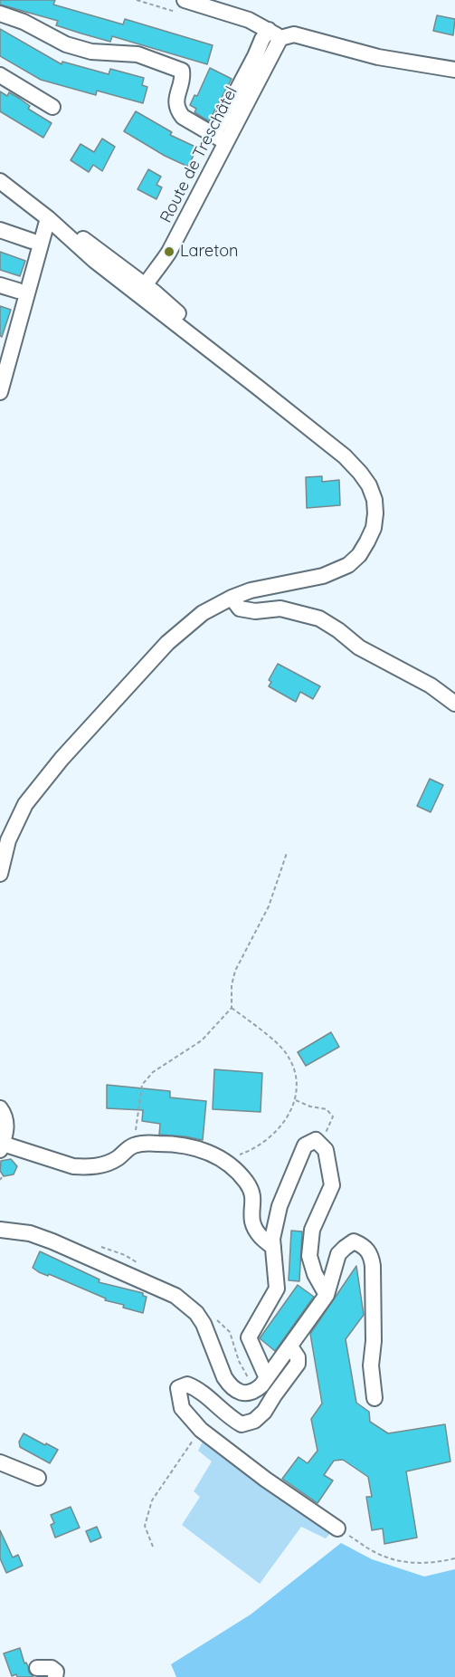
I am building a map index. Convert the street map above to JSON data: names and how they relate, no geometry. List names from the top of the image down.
{
  "streets": {
    "street": ["Route de Treschâtel"]
  },
  "places": ["Lareton"]
}
